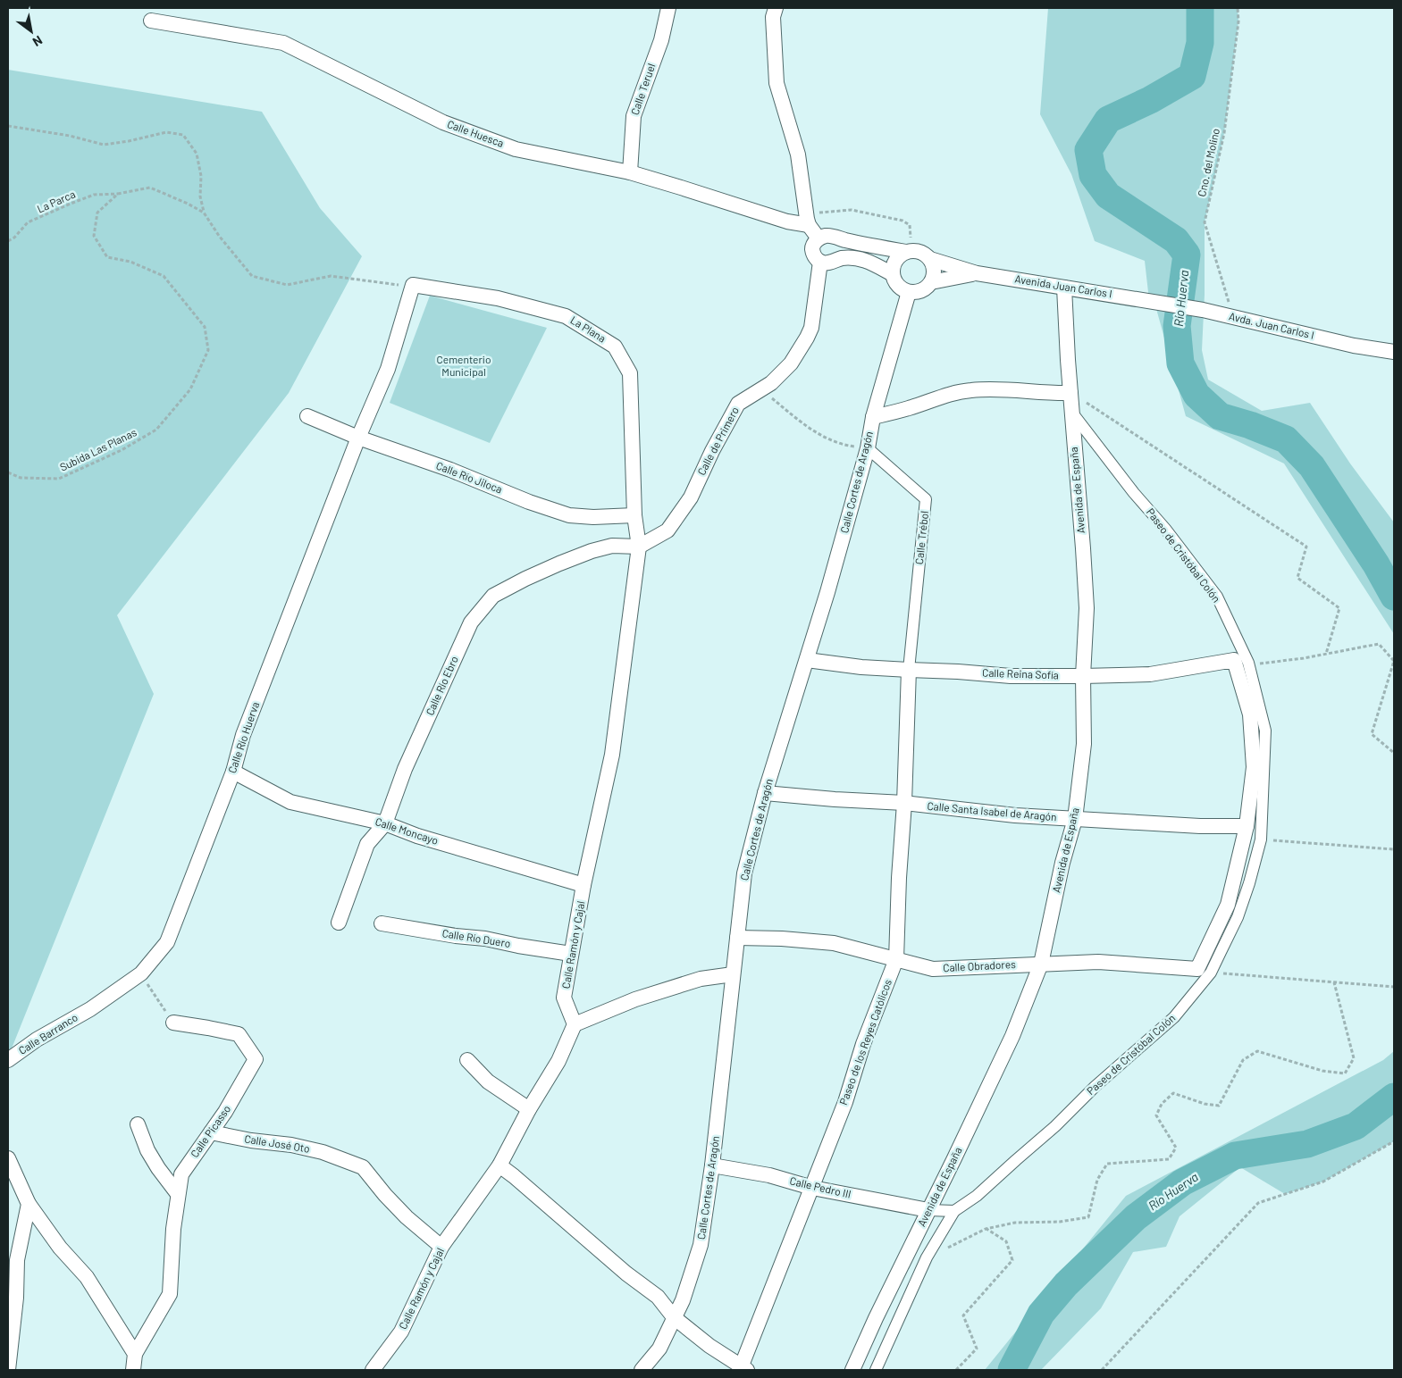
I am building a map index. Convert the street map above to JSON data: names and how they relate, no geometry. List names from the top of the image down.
{
  "streets": {
    "street": [
      "Calle Teruel",
      "Calle Huesca",
      "Avenida Juan Carlos I",
      "Avda. Juan Carlos I",
      "La Plana",
      "Calle de Primero",
      "Calle Río Jiloca",
      "Calle Cortes de Aragón",
      "Avenida de España",
      "Calle Trébol",
      "Paseo de Cristóbal Colón",
      "Calle Reina Sofía",
      "Calle Río Ebro",
      "Calle Río Huerva",
      "Calle Santa Isabel de Aragón",
      "Calle Moncayo",
      "Calle Río Duero",
      "Calle Ramón y Cajal",
      "Calle Obradores",
      "Calle Barranco",
      "Paseo de los Reyes Católicos",
      "Calle Picasso",
      "Calle José Oto",
      "Calle Pedro III"
    ],
    "path": ["Cno. del Molino", "La Parca", "Subida Las Planas"]
  },
  "crossings": [
    ["Calle Teruel", "Calle Huesca"],
    ["Cno. del Molino", "Avda. Juan Carlos I"],
    ["La Parca", "Subida Las Planas"],
    ["Avenida Juan Carlos I", "Avda. Juan Carlos I"],
    ["Avenida Juan Carlos I", "Calle Cortes de Aragón"],
    ["Avenida Juan Carlos I", "Avenida de España"],
    ["La Plana", "Calle de Primero"],
    ["La Plana", "Calle Río Jiloca"],
    ["La Plana", "Calle Río Ebro"],
    ["La Plana", "Calle Río Huerva"],
    ["La Plana", "Calle Ramón y Cajal"],
    ["Calle de Primero", "Calle Río Ebro"],
    ["Calle de Primero", "Calle Ramón y Cajal"],
    ["Calle Río Jiloca", "Calle Río Huerva"],
    ["Calle Cortes de Aragón", "Calle Trébol"],
    ["Calle Cortes de Aragón", "Calle Reina Sofía"],
    ["Calle Cortes de Aragón", "Calle Santa Isabel de Aragón"],
    ["Calle Cortes de Aragón", "Calle Obradores"],
    ["Calle Cortes de Aragón", "Calle Pedro III"],
    ["Avenida de España", "Paseo de Cristóbal Colón"],
    ["Avenida de España", "Calle Reina Sofía"],
    ["Avenida de España", "Calle Santa Isabel de Aragón"],
    ["Avenida de España", "Calle Obradores"],
    ["Avenida de España", "Calle Pedro III"],
    ["Calle Trébol", "Calle Reina Sofía"],
    ["Calle Trébol", "Paseo de los Reyes Católicos"],
    ["Paseo de Cristóbal Colón", "Calle Reina Sofía"],
    ["Paseo de Cristóbal Colón", "Calle Santa Isabel de Aragón"],
    ["Paseo de Cristóbal Colón", "Calle Obradores"],
    ["Calle Reina Sofía", "Paseo de los Reyes Católicos"],
    ["Calle Río Ebro", "Calle Moncayo"],
    ["Calle Río Ebro", "Calle Ramón y Cajal"],
    ["Calle Río Huerva", "Calle Moncayo"],
    ["Calle Río Huerva", "Calle Barranco"],
    ["Calle Santa Isabel de Aragón", "Paseo de los Reyes Católicos"],
    ["Calle Moncayo", "Calle Ramón y Cajal"],
    ["Calle Río Duero", "Calle Ramón y Cajal"],
    ["Calle Ramón y Cajal", "Calle José Oto"],
    ["Calle Obradores", "Paseo de los Reyes Católicos"],
    ["Paseo de los Reyes Católicos", "Calle Pedro III"],
    ["Calle Picasso", "Calle José Oto"]
  ],
  "water": ["Río Huerva"],
  "parks": ["Cementerio Municipal"],
  "north": "bottom right"
}
